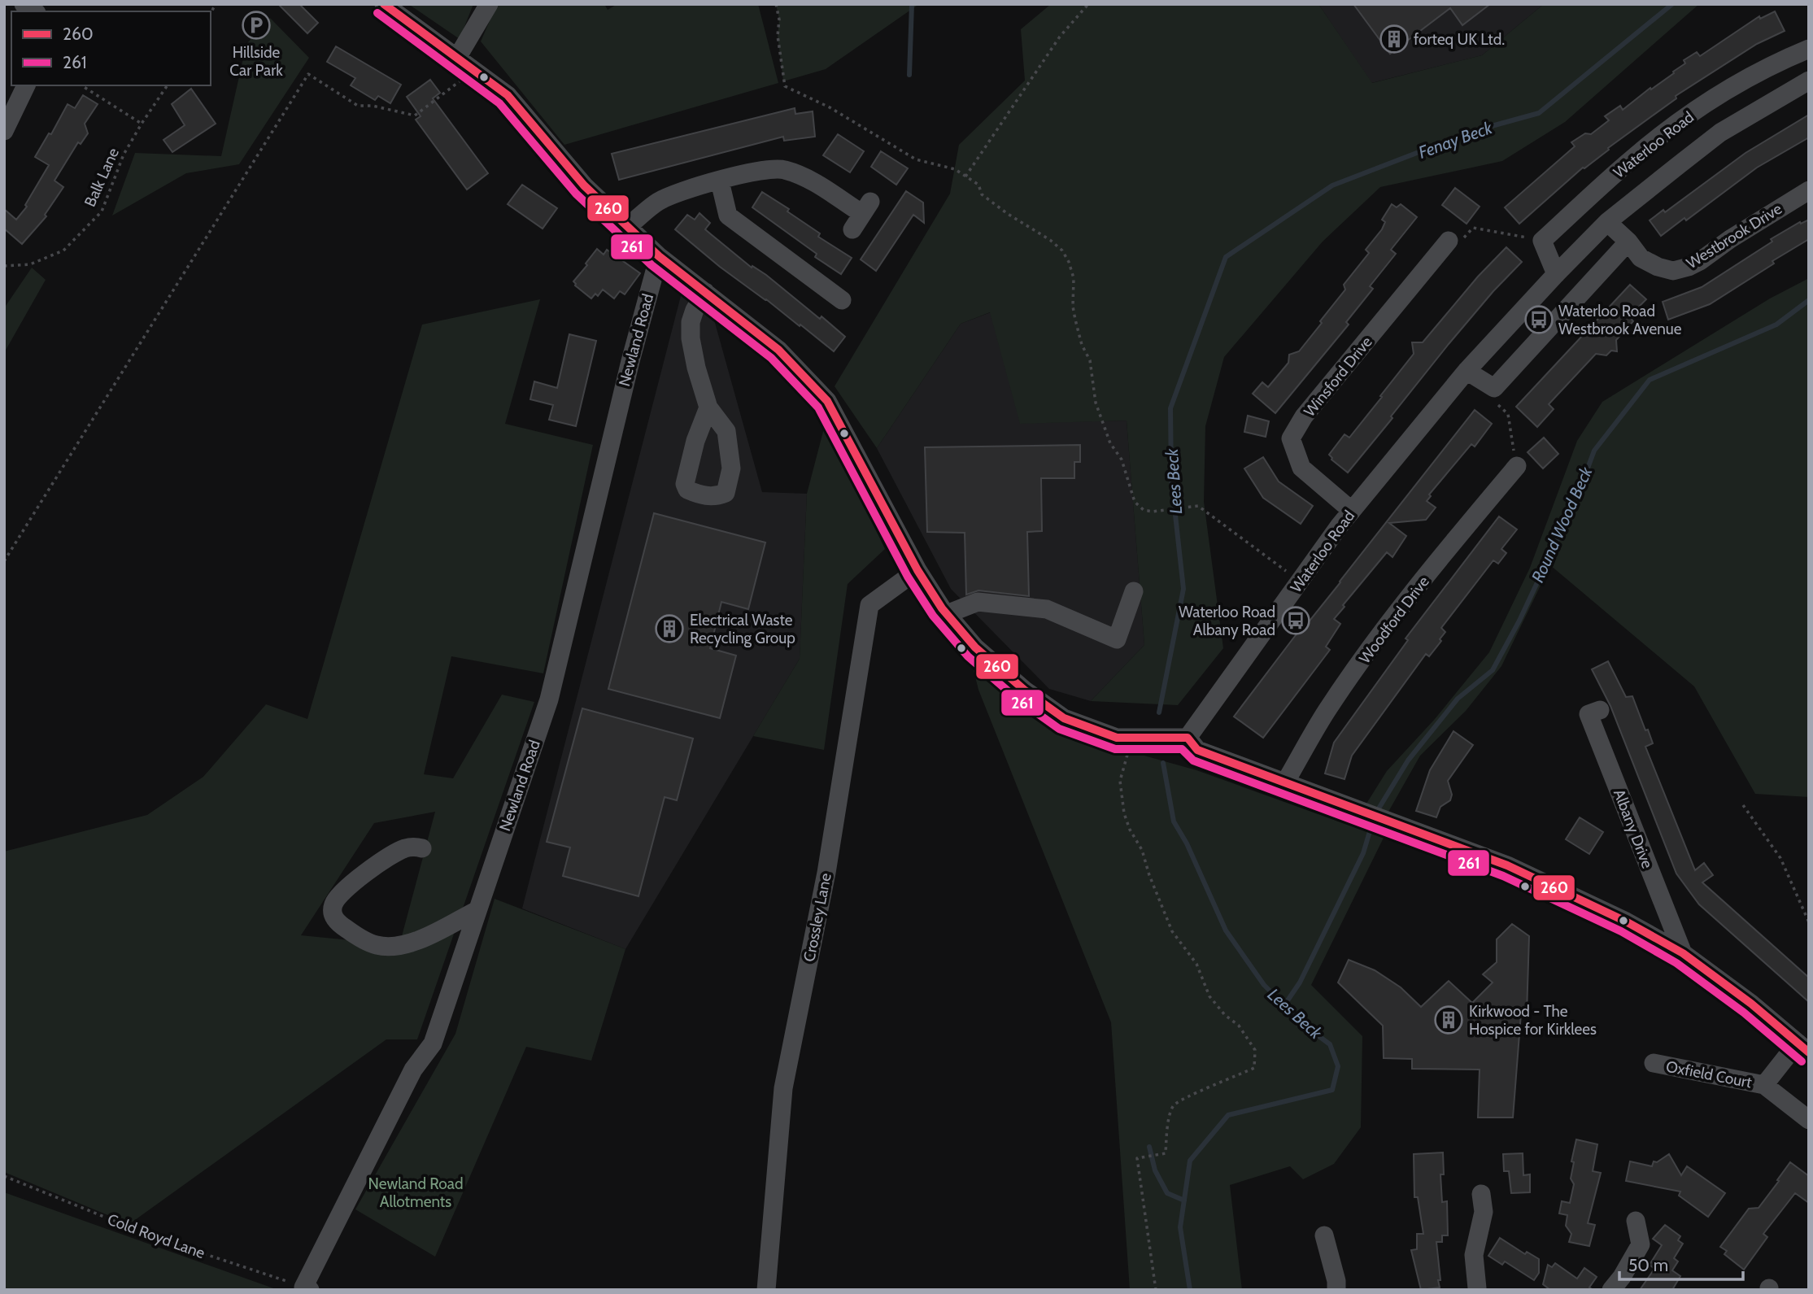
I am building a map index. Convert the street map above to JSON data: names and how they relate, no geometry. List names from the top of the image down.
{
  "streets": {
    "street": [
      "Waterloo Road",
      "Westbrook Drive",
      "Newland Road",
      "Winsford Drive",
      "Woodford Drive",
      "Albany Drive",
      "Crossley Lane",
      "Oxfield Court"
    ],
    "path": ["Balk Lane", "Cold Royd Lane"]
  },
  "crossings": [
    ["Waterloo Road", "Westbrook Drive"],
    ["Waterloo Road", "Winsford Drive"],
    ["Newland Road", "Cold Royd Lane"]
  ],
  "water": ["Fenay Beck", "Lees Beck", "Round Wood Beck"],
  "parks": ["Newland Road Allotments"],
  "places": {
    "parking": ["Hillside Car Park"],
    "building": ["forteq UK Ltd.", "Electrical Waste Recycling Group", "Kirkwood - The Hospice for Kirklees"],
    "bus stop": ["Waterloo Road Westbrook Avenue", "Waterloo Road Albany Road"]
  },
  "lines": ["transit line 260", "transit line 261"],
  "legend": ["260", "261"],
  "scale_bar": "50 m"
}
